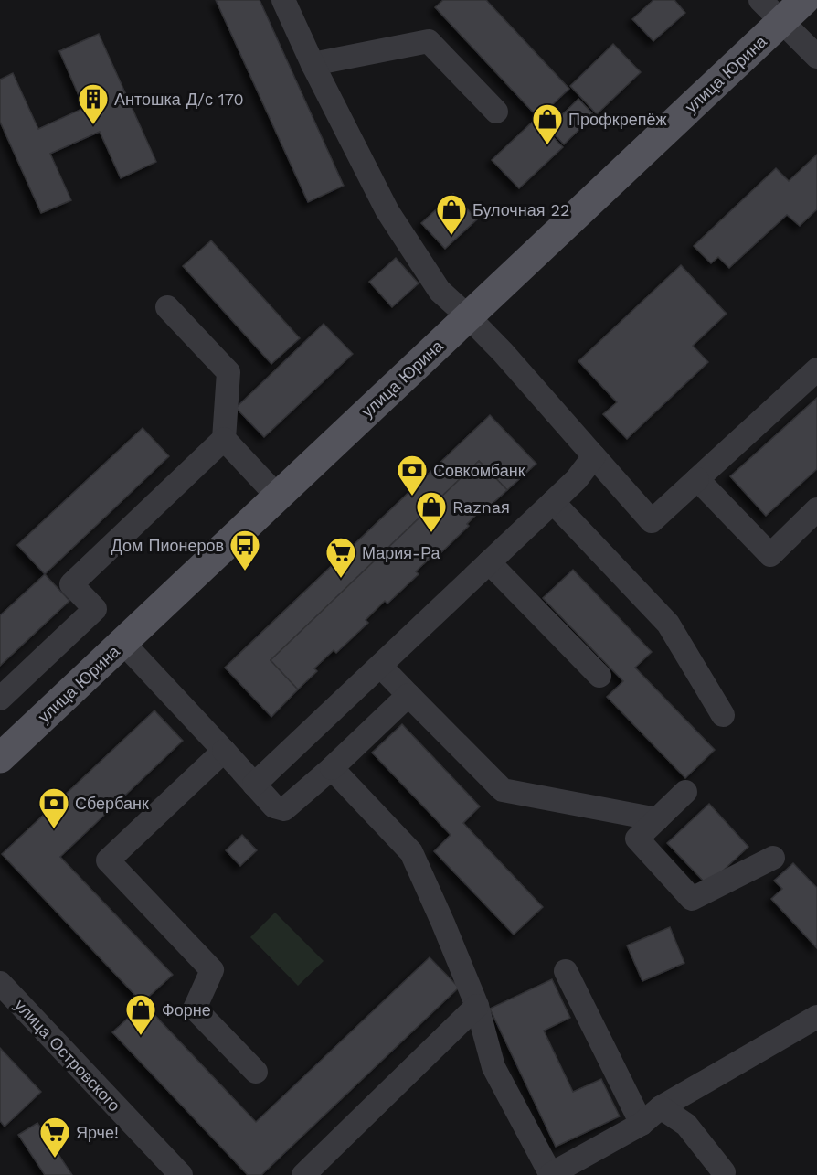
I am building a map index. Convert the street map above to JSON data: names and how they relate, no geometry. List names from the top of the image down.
{
  "streets": {
    "main road": ["улица Юрина"],
    "street": ["улица Островского"]
  },
  "places": {
    "building": ["Антошка Д/с 170"],
    "shop": [
      "Профкрепёж",
      "Булочная 22",
      "Raznaя",
      "Форне"
    ],
    "bank": ["Совкомбанк", "Сбербанк"],
    "bus stop": ["Дом Пионеров"],
    "supermarket": ["Мария-Ра", "Ярче!"]
  }
}
